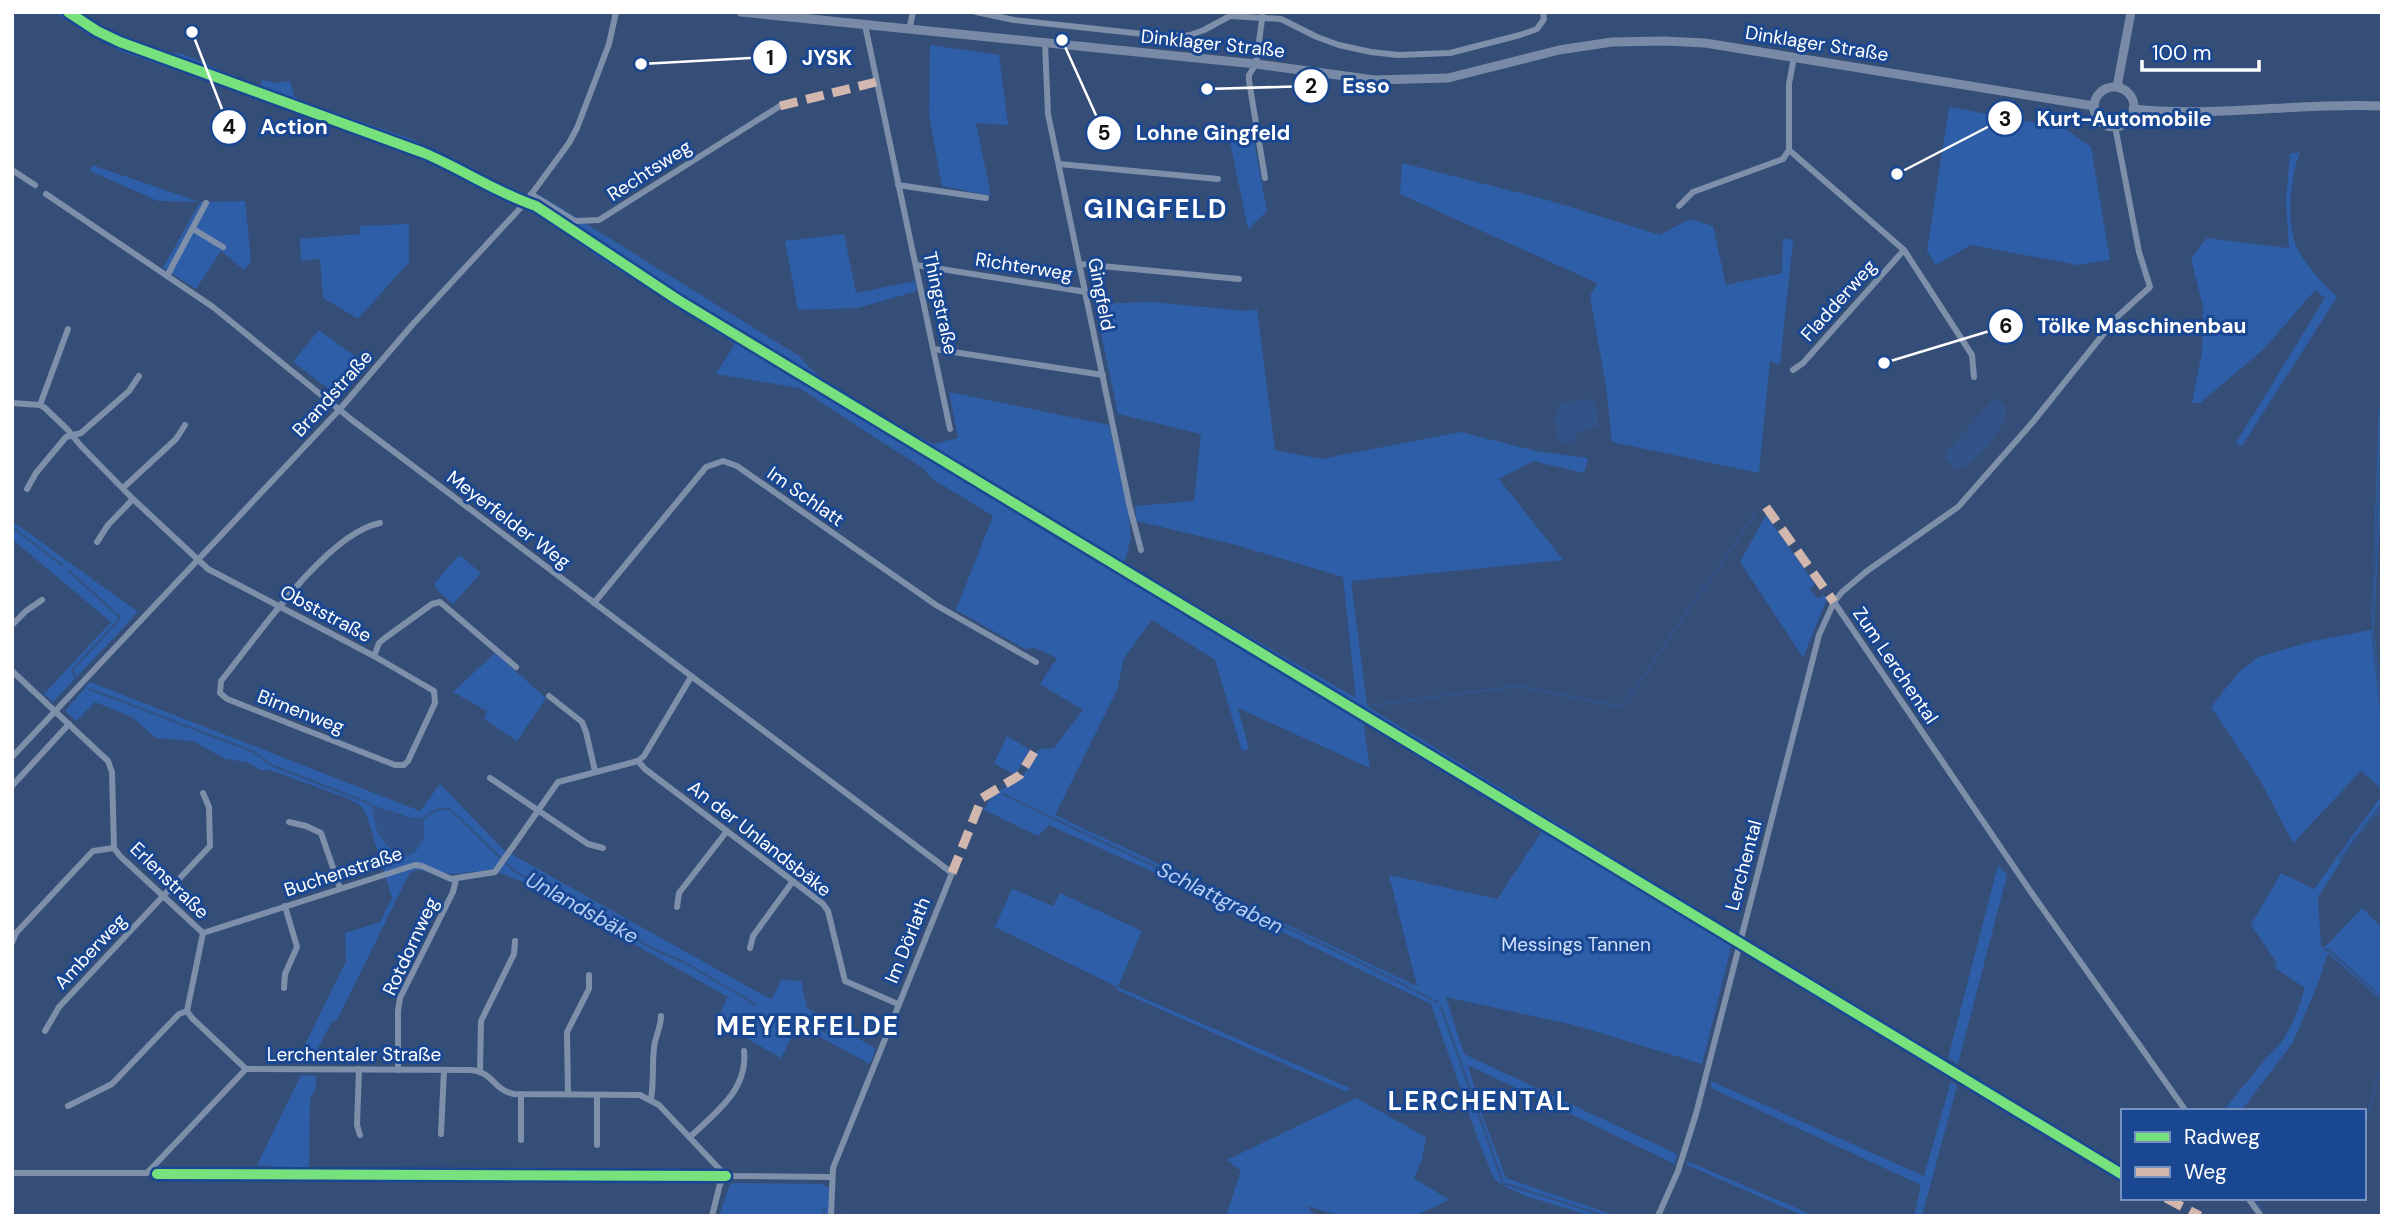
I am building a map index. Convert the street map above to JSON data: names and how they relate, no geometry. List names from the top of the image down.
{
  "streets": {
    "main road": ["Dinklager Straße"],
    "street": [
      "Rechtsweg",
      "Richterweg",
      "Gingfeld",
      "Fladderweg",
      "Thingstraße",
      "Brandstraße",
      "Im Schlatt",
      "Meyerfelder Weg",
      "Obststraße",
      "Zum Lerchental",
      "Birnenweg",
      "An der Unlandsbäke",
      "Lerchental",
      "Buchenstraße",
      "Erlenstraße",
      "Im Dörlath",
      "Rotdornweg",
      "Amberweg",
      "Lerchentaler Straße"
    ]
  },
  "crossings": [
    ["Dinklager Straße", "Gingfeld"],
    ["Dinklager Straße", "Thingstraße"],
    ["Dinklager Straße", "Zum Lerchental"],
    ["Rechtsweg", "Brandstraße"],
    ["Richterweg", "Gingfeld"],
    ["Richterweg", "Thingstraße"],
    ["Brandstraße", "Meyerfelder Weg"],
    ["Brandstraße", "Obststraße"],
    ["Brandstraße", "Erlenstraße"],
    ["Im Schlatt", "Meyerfelder Weg"],
    ["Meyerfelder Weg", "Im Dörlath"],
    ["Obststraße", "Birnenweg"],
    ["Zum Lerchental", "Lerchental"],
    ["An der Unlandsbäke", "Buchenstraße"],
    ["An der Unlandsbäke", "Im Dörlath"],
    ["Buchenstraße", "Erlenstraße"],
    ["Buchenstraße", "Rotdornweg"],
    ["Erlenstraße", "Amberweg"],
    ["Rotdornweg", "Lerchentaler Straße"]
  ],
  "districts": ["GINGFELD", "MEYERFELDE", "LERCHENTAL"],
  "water": ["Schlattgraben", "Unlandsbäke"],
  "parks": ["Messings Tannen"],
  "places": [
    "Action",
    "Lohne Gingfeld",
    "JYSK",
    "Esso",
    "Kurt-Automobile",
    "Tölke Maschinenbau"
  ],
  "legend": ["Radweg", "Weg"],
  "scale_bar": "100 m"
}
